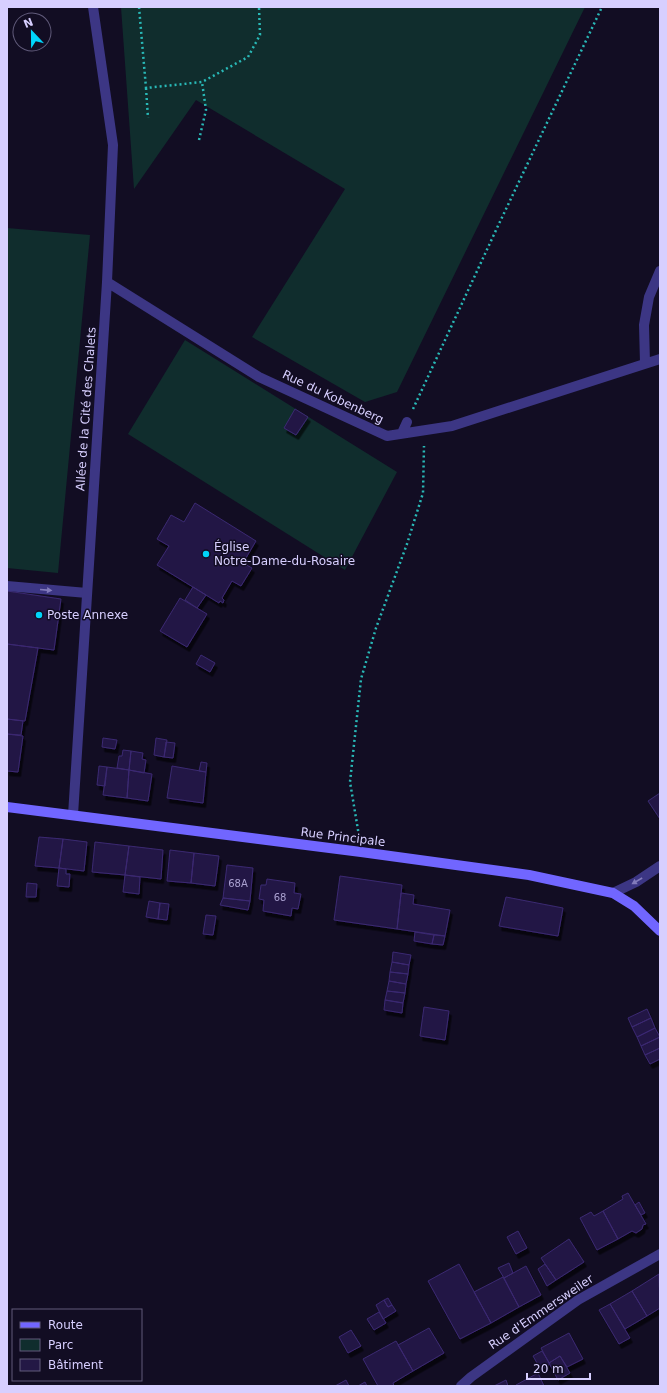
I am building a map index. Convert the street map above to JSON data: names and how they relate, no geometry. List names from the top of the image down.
{
  "streets": {
    "main road": ["Rue Principale"],
    "street": ["Rue du Kobenberg", "Allée de la Cité des Chalets", "Rue d'Emmersweiler"]
  },
  "crossings": [
    ["Rue du Kobenberg", "Allée de la Cité des Chalets"],
    ["Allée de la Cité des Chalets", "Rue Principale"]
  ],
  "places": ["Église Notre-Dame-du-Rosaire", "Poste Annexe"],
  "house_numbers": ["68A", "68"],
  "legend": ["Route", "Parc", "Bâtiment"],
  "scale_bar": "20 m",
  "north": "top"
}
